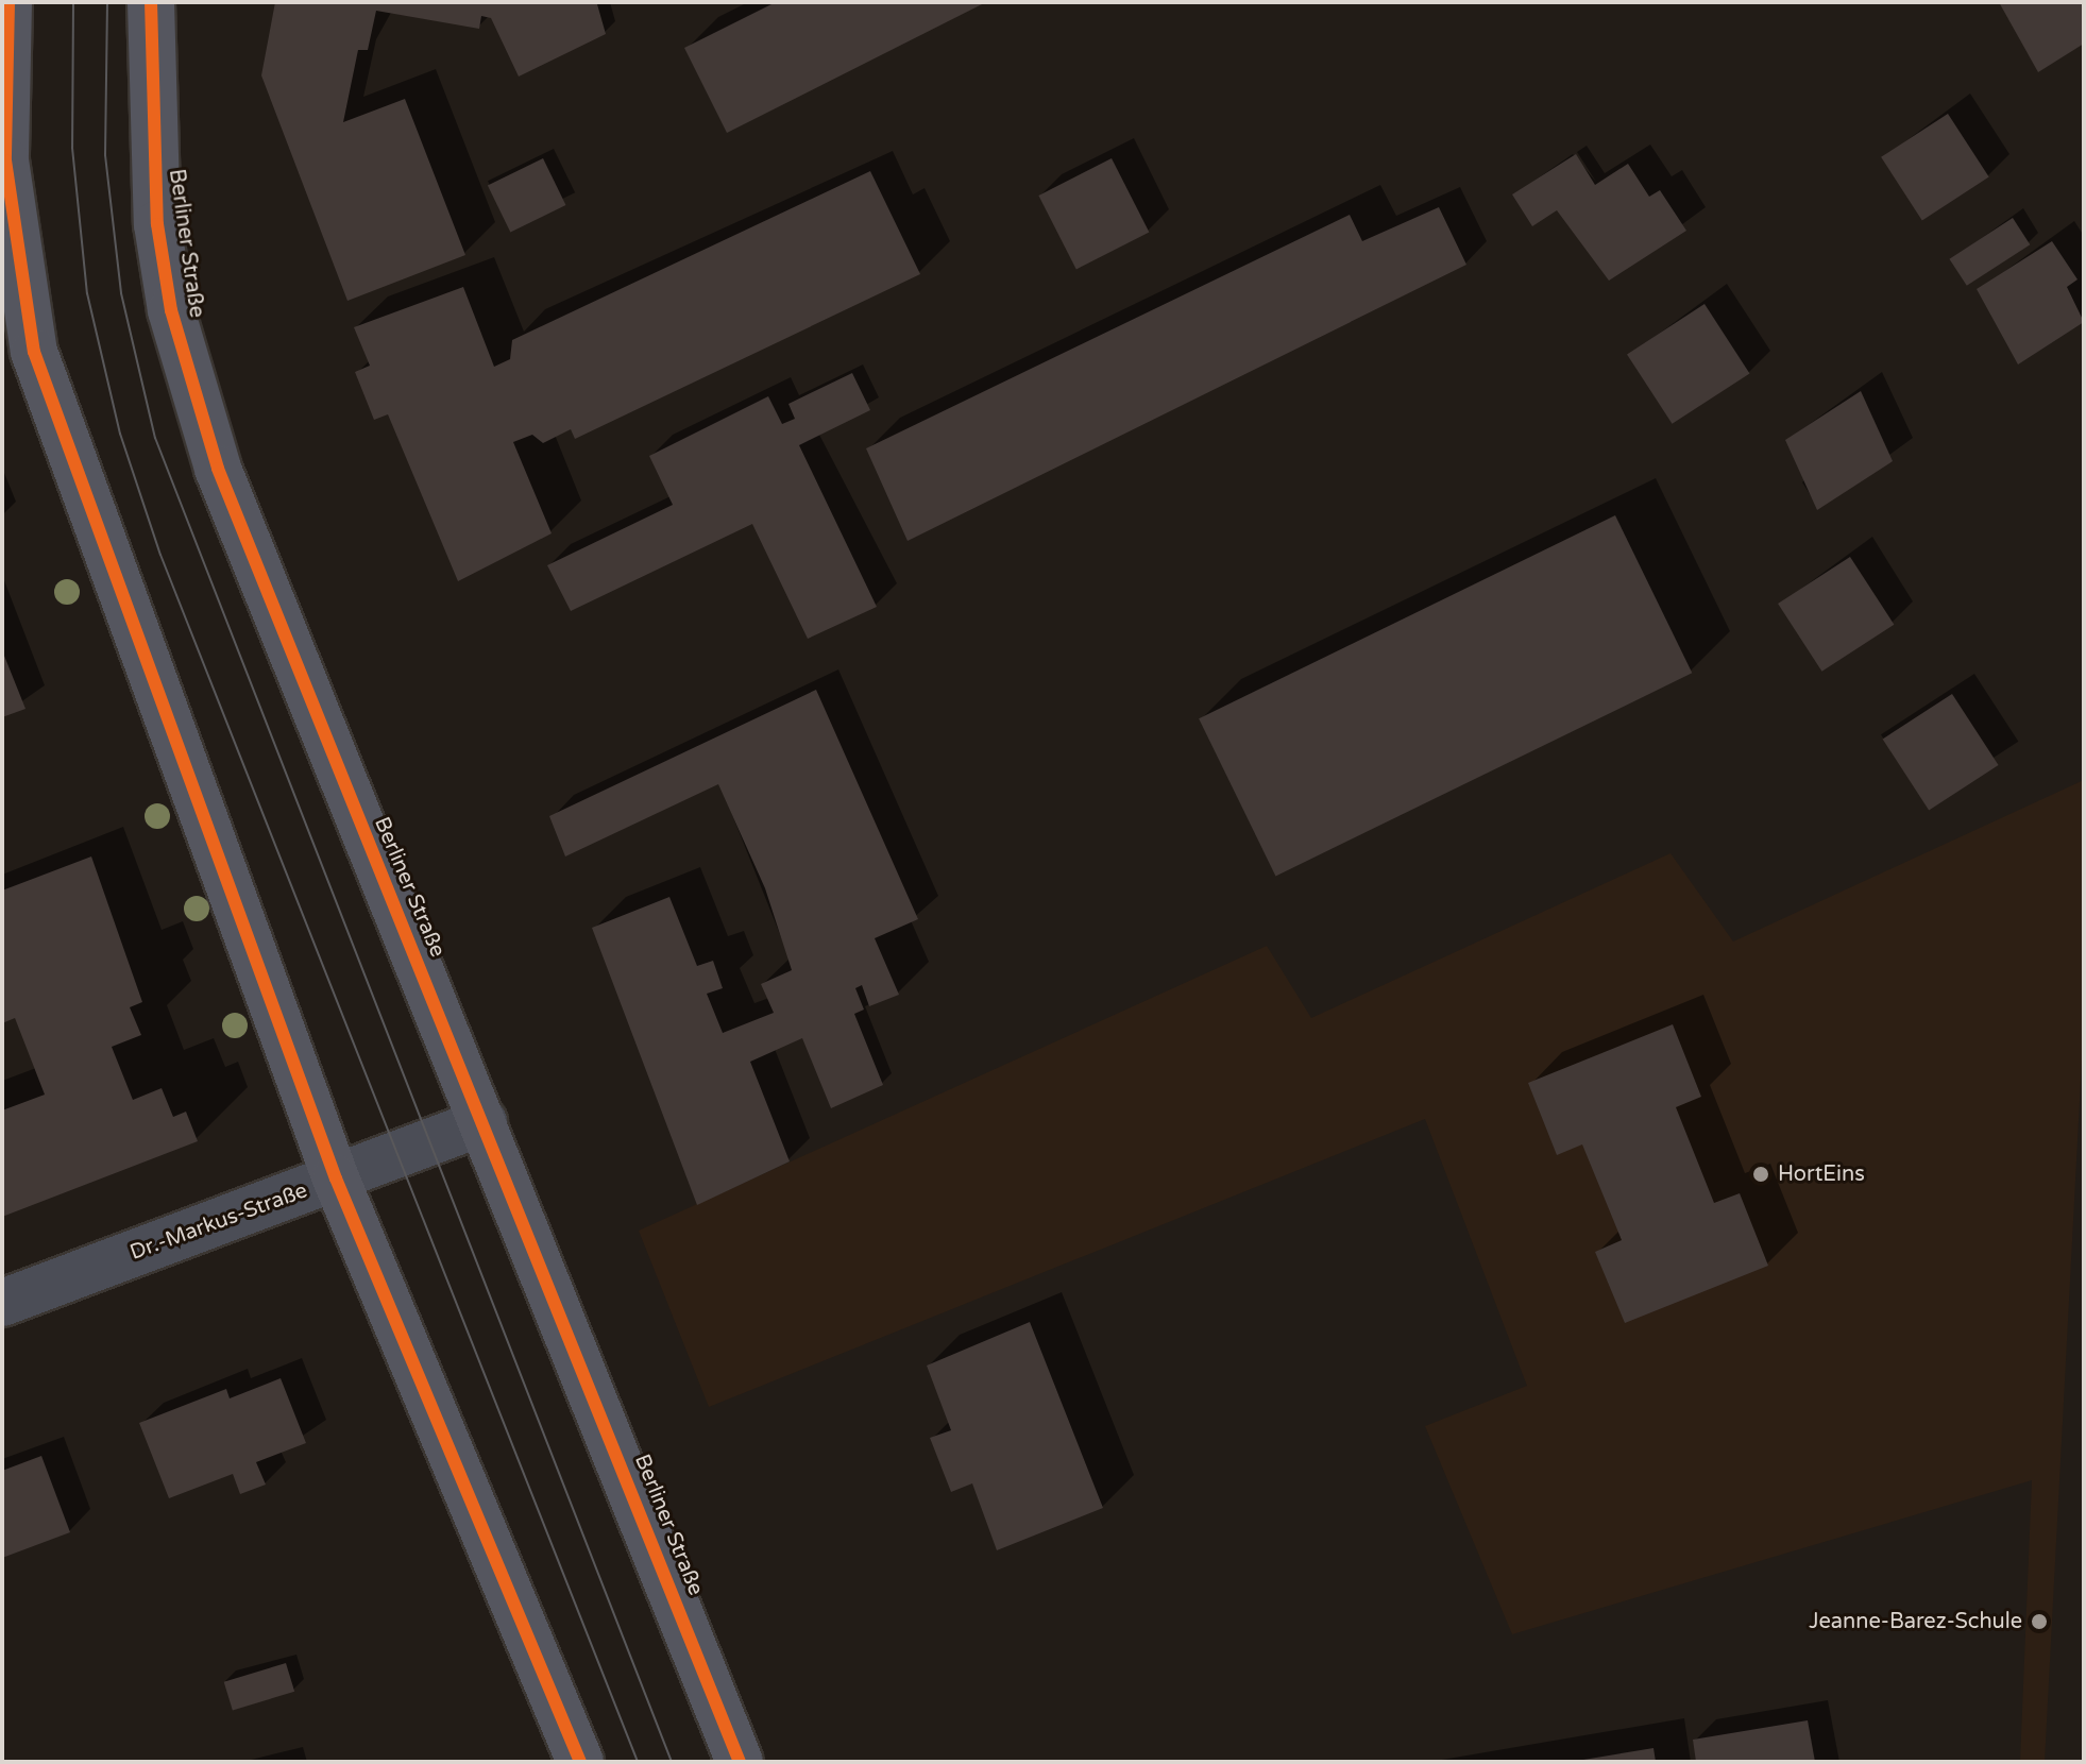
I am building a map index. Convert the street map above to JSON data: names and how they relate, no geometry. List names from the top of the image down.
{
  "streets": {
    "main road": ["Berliner Straße"],
    "street": ["Dr.-Markus-Straße"]
  },
  "crossings": [
    ["Berliner Straße", "Dr.-Markus-Straße"]
  ],
  "places": ["HortEins", "Jeanne-Barez-Schule"]
}
